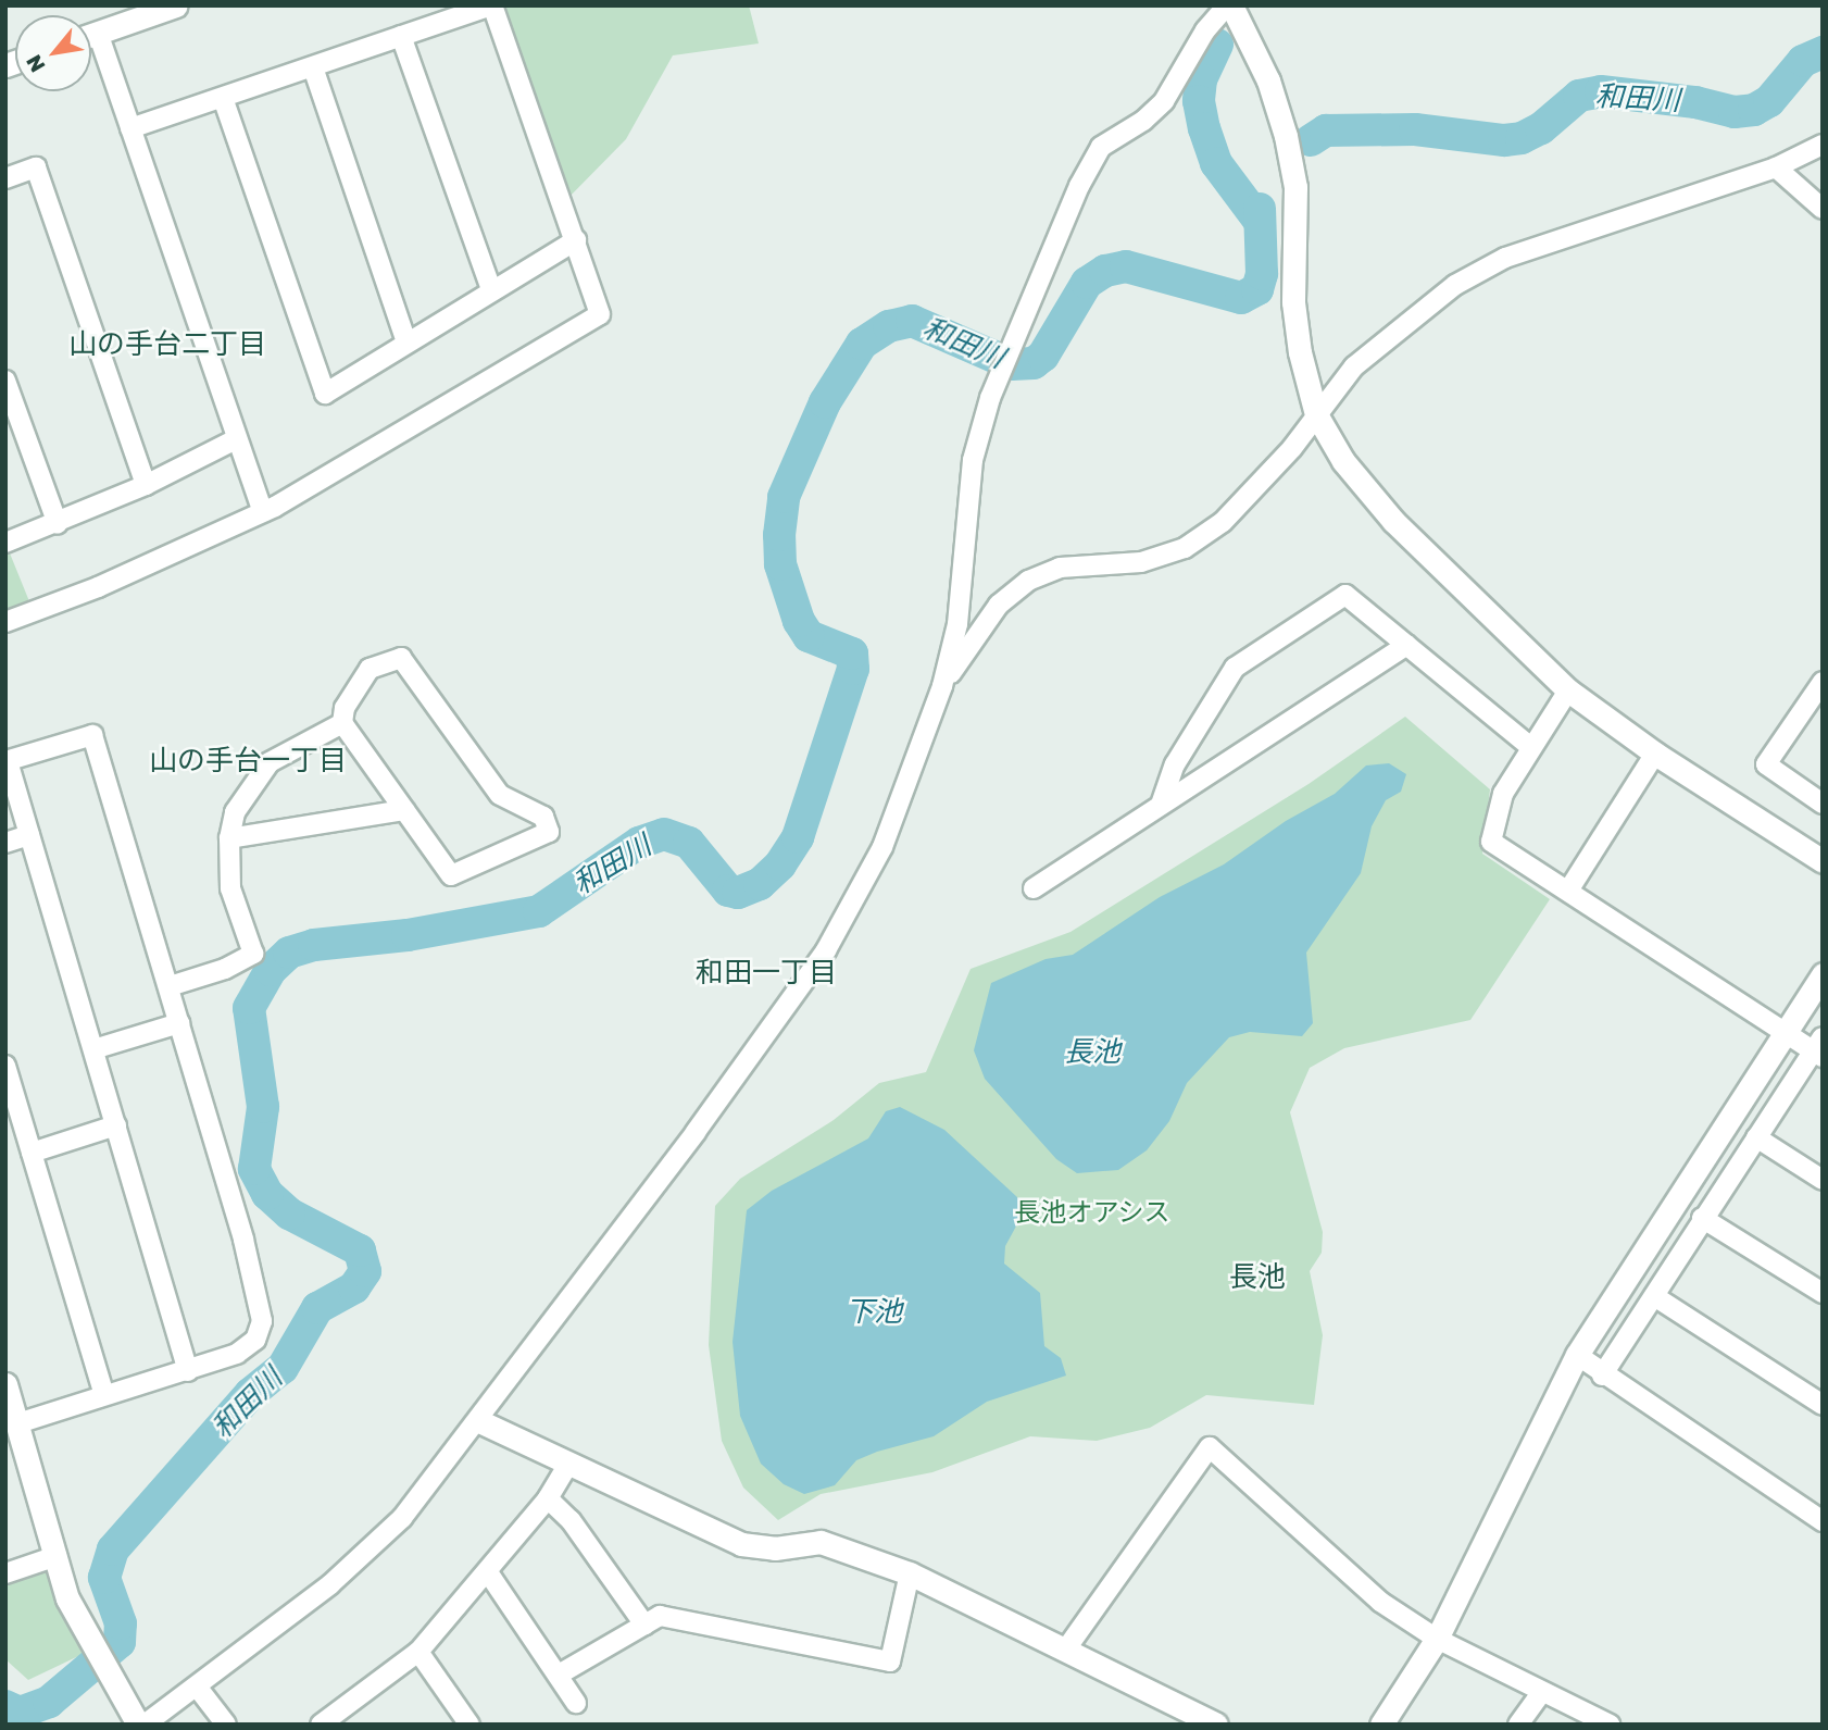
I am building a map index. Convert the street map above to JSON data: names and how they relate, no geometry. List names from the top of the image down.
{
  "districts": [
    "山の手台二丁目",
    "山の手台一丁目",
    "和田一丁目",
    "長池"
  ],
  "water": ["和田川", "長池", "下池"],
  "parks": ["長池オアシス"],
  "north": "bottom left"
}
